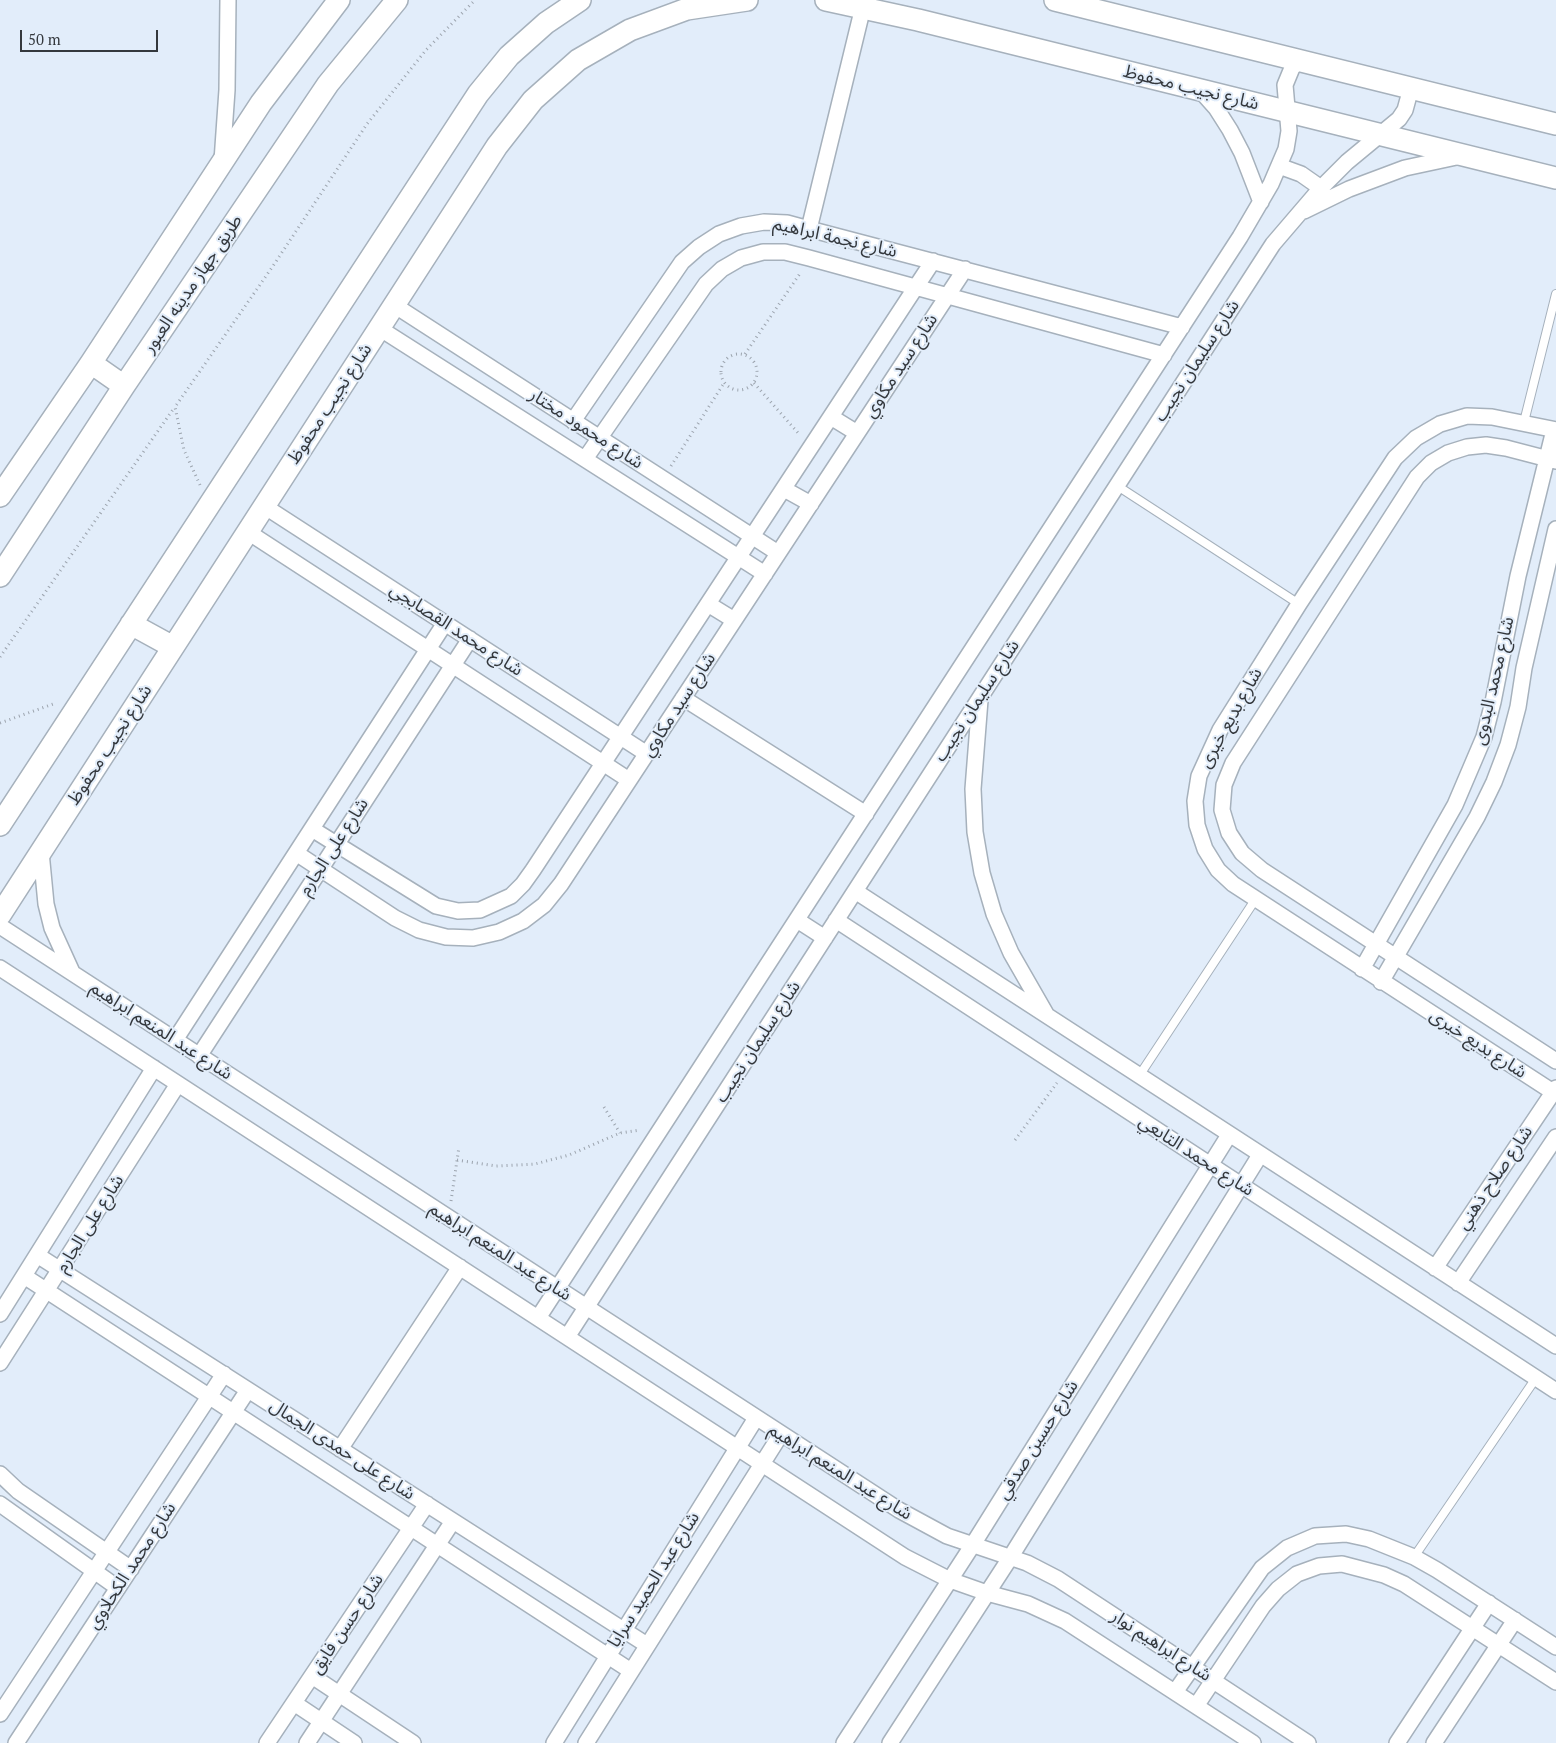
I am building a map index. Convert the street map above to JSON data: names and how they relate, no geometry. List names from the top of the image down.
{
  "streets": {
    "street": [
      "شارع نجيب محفوظ",
      "شارع نجمة ابراهيم",
      "طريق جهاز مدينه العبور",
      "شارع سليمان نجيب",
      "شارع سيد مكاوي",
      "شارع محمود مختار",
      "شارع محمد القصابجي",
      "شارع محمد البدوى",
      "شارع بديع خيرى",
      "شارع على الجارم",
      "شارع عبد المنعم ابراهيم",
      "شارع محمد التابعي",
      "شارع صلاح ذهني",
      "شارع حسين صدقي",
      "شارع على حمدى الجمال",
      "شارع محمد الكحلاوي",
      "شارع عبد الحميد سرايا",
      "شارع حسن فايق",
      "شارع ابراهيم نوار"
    ]
  },
  "crossings": [
    ["شارع نجيب محفوظ", "شارع سليمان نجيب"],
    ["شارع نجيب محفوظ", "شارع محمود مختار"],
    ["شارع نجيب محفوظ", "شارع محمد القصابجي"],
    ["شارع نجمة ابراهيم", "شارع سليمان نجيب"],
    ["شارع نجمة ابراهيم", "شارع سيد مكاوي"],
    ["شارع نجمة ابراهيم", "شارع محمود مختار"],
    ["شارع سليمان نجيب", "شارع عبد المنعم ابراهيم"],
    ["شارع سليمان نجيب", "شارع محمد التابعي"],
    ["شارع سيد مكاوي", "شارع محمود مختار"],
    ["شارع سيد مكاوي", "شارع محمد القصابجي"],
    ["شارع سيد مكاوي", "شارع على الجارم"],
    ["شارع محمد القصابجي", "شارع على الجارم"],
    ["شارع محمد البدوى", "شارع بديع خيرى"],
    ["شارع بديع خيرى", "شارع صلاح ذهني"],
    ["شارع على الجارم", "شارع عبد المنعم ابراهيم"],
    ["شارع على الجارم", "شارع على حمدى الجمال"],
    ["شارع عبد المنعم ابراهيم", "شارع حسين صدقي"],
    ["شارع عبد المنعم ابراهيم", "شارع عبد الحميد سرايا"],
    ["شارع عبد المنعم ابراهيم", "شارع ابراهيم نوار"],
    ["شارع محمد التابعي", "شارع صلاح ذهني"],
    ["شارع محمد التابعي", "شارع حسين صدقي"],
    ["شارع على حمدى الجمال", "شارع محمد الكحلاوي"],
    ["شارع على حمدى الجمال", "شارع عبد الحميد سرايا"],
    ["شارع على حمدى الجمال", "شارع حسن فايق"]
  ],
  "scale_bar": "50 m"
}
